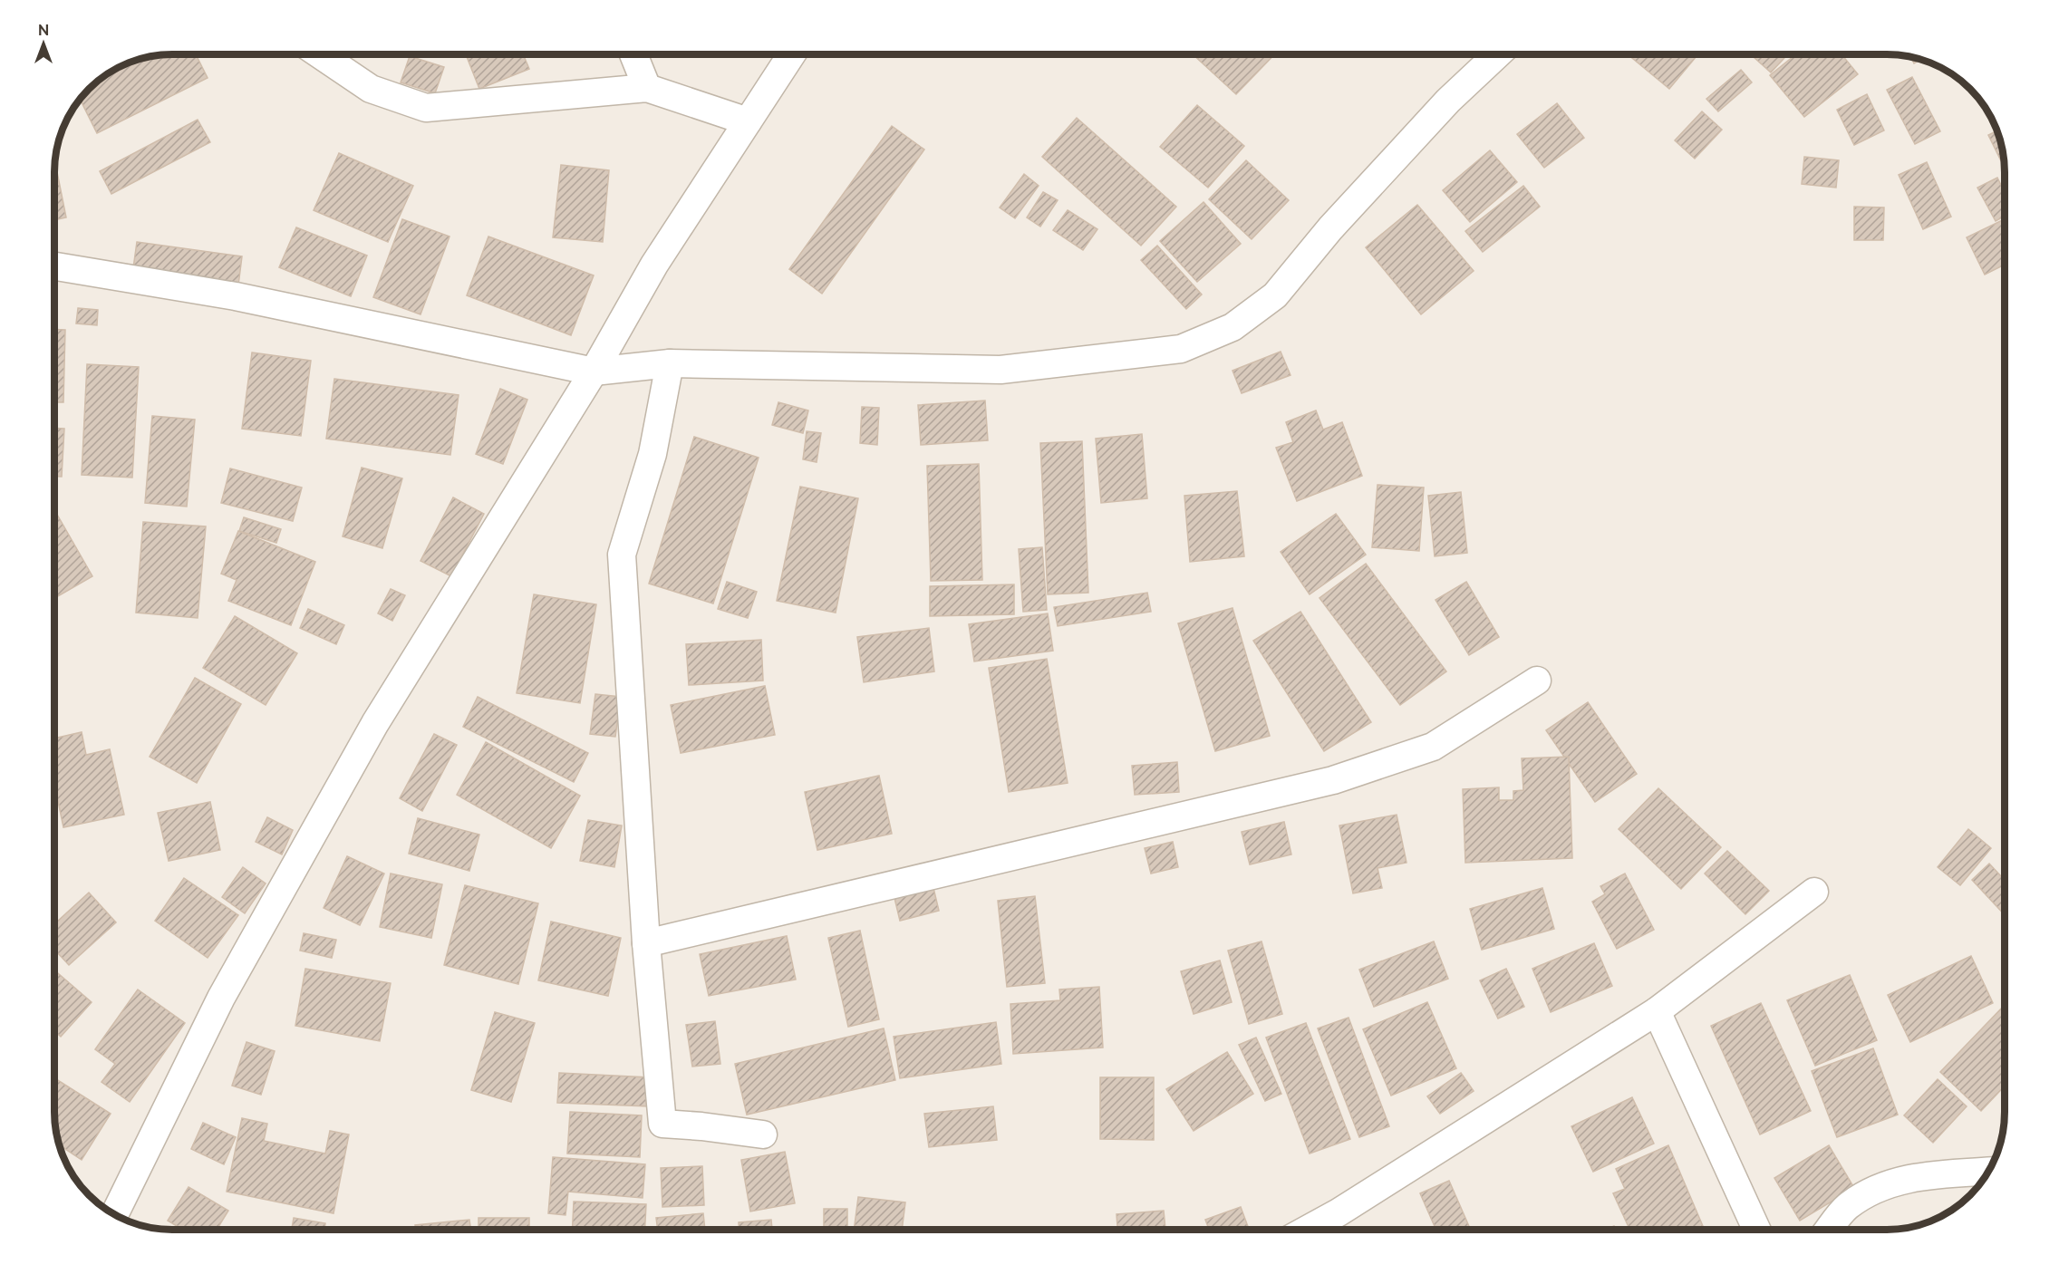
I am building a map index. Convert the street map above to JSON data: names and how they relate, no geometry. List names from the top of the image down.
{
  "north": "top"
}
